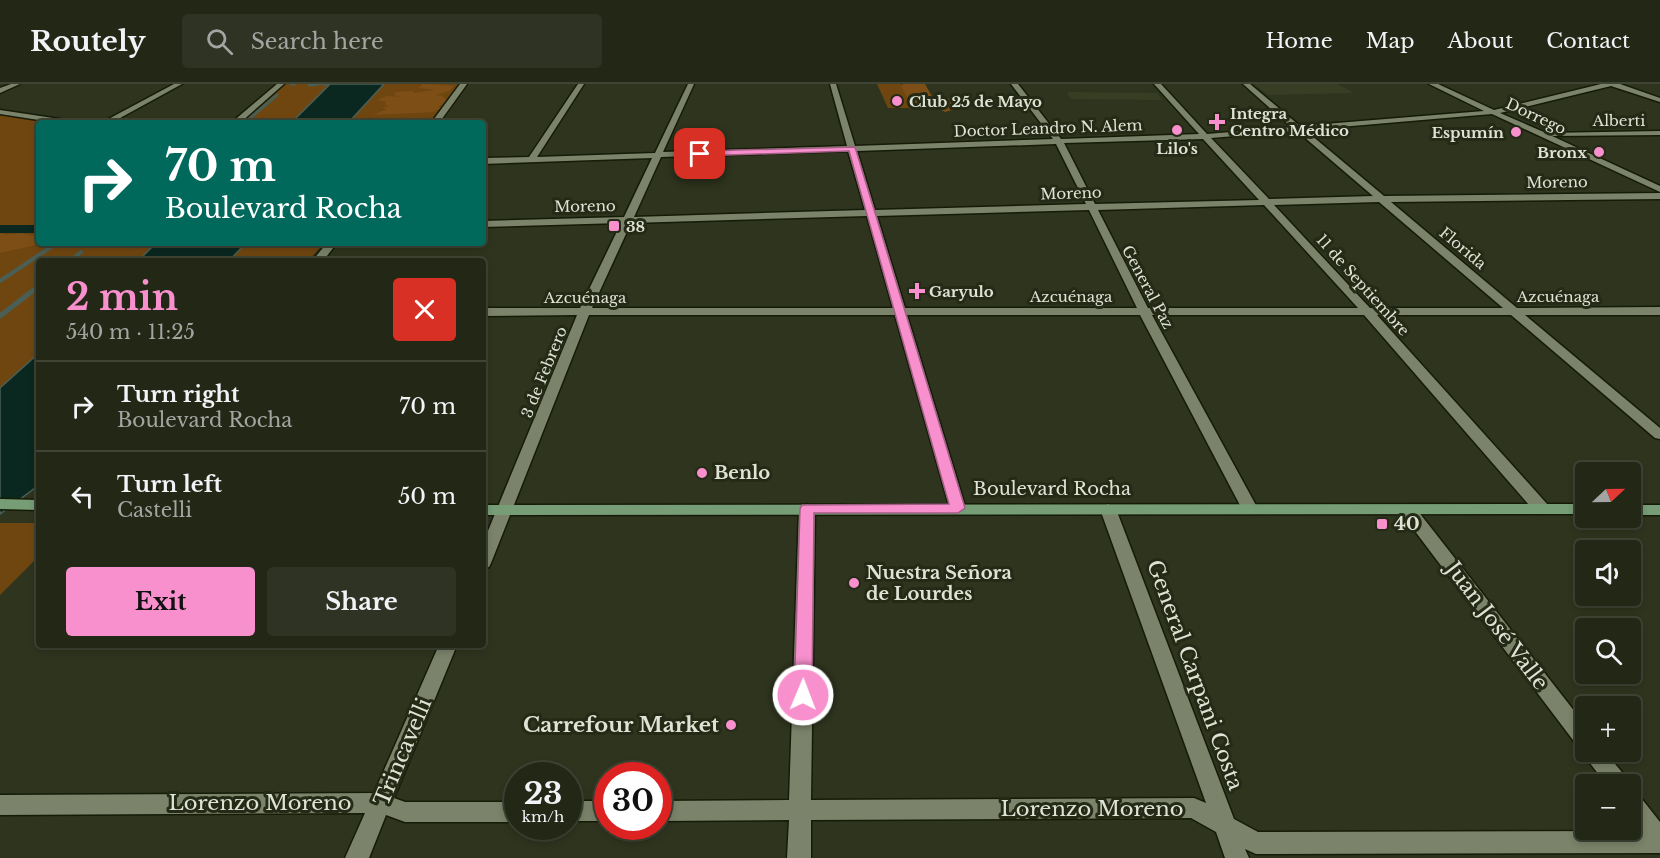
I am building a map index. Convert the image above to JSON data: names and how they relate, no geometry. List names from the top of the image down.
{
  "streets": {
    "main road": ["Boulevard Rocha"],
    "street": [
      "Dorrego",
      "Alberti",
      "Doctor Leandro N. Alem",
      "Moreno",
      "Florida",
      "11 de Septiembre",
      "General Paz",
      "Azcuénaga",
      "3 de Febrero",
      "Juan José Valle",
      "General Carpani Costa",
      "Trincavelli",
      "Lorenzo Moreno"
    ]
  },
  "crossings": [
    ["Dorrego", "Alberti"],
    ["Dorrego", "Doctor Leandro N. Alem"],
    ["Doctor Leandro N. Alem", "Florida"],
    ["Doctor Leandro N. Alem", "11 de Septiembre"],
    ["Doctor Leandro N. Alem", "General Paz"],
    ["Doctor Leandro N. Alem", "3 de Febrero"],
    ["Moreno", "Florida"],
    ["Moreno", "11 de Septiembre"],
    ["Moreno", "General Paz"],
    ["Moreno", "3 de Febrero"],
    ["Florida", "Azcuénaga"],
    ["11 de Septiembre", "Azcuénaga"],
    ["11 de Septiembre", "Boulevard Rocha"],
    ["General Paz", "Azcuénaga"],
    ["General Paz", "Boulevard Rocha"],
    ["Azcuénaga", "3 de Febrero"],
    ["3 de Febrero", "Boulevard Rocha"],
    ["Boulevard Rocha", "Juan José Valle"],
    ["Boulevard Rocha", "General Carpani Costa"],
    ["General Carpani Costa", "Lorenzo Moreno"],
    ["Trincavelli", "Lorenzo Moreno"]
  ],
  "places": {
    "other": [
      "Club 25 de Mayo",
      "Lilo's",
      "Espumín",
      "Bronx",
      "Benlo",
      "Nuestra Señora de Lourdes",
      "Carrefour Market"
    ],
    "health": ["Integra Centro Médico", "Garyulo"],
    "transit": ["38", "40"]
  },
  "north": "right",
  "page": {
    "header": "Routely",
    "search": "Search here",
    "nav": [
      "Home",
      "Map",
      "About",
      "Contact"
    ],
    "turn": ["70 m", "Boulevard Rocha"],
    "heading": ["2 min", "540 m · 11:25"],
    "list": [
      {
        "name": "Turn right",
        "note": "Boulevard Rocha",
        "value": "70 m"
      },
      {
        "name": "Turn left",
        "note": "Castelli",
        "value": "50 m"
      }
    ],
    "map_buttons": ["+", "−"],
    "buttons": ["Exit", "Share"],
    "speed": "23 km/h",
    "limit": "30"
  }
}
